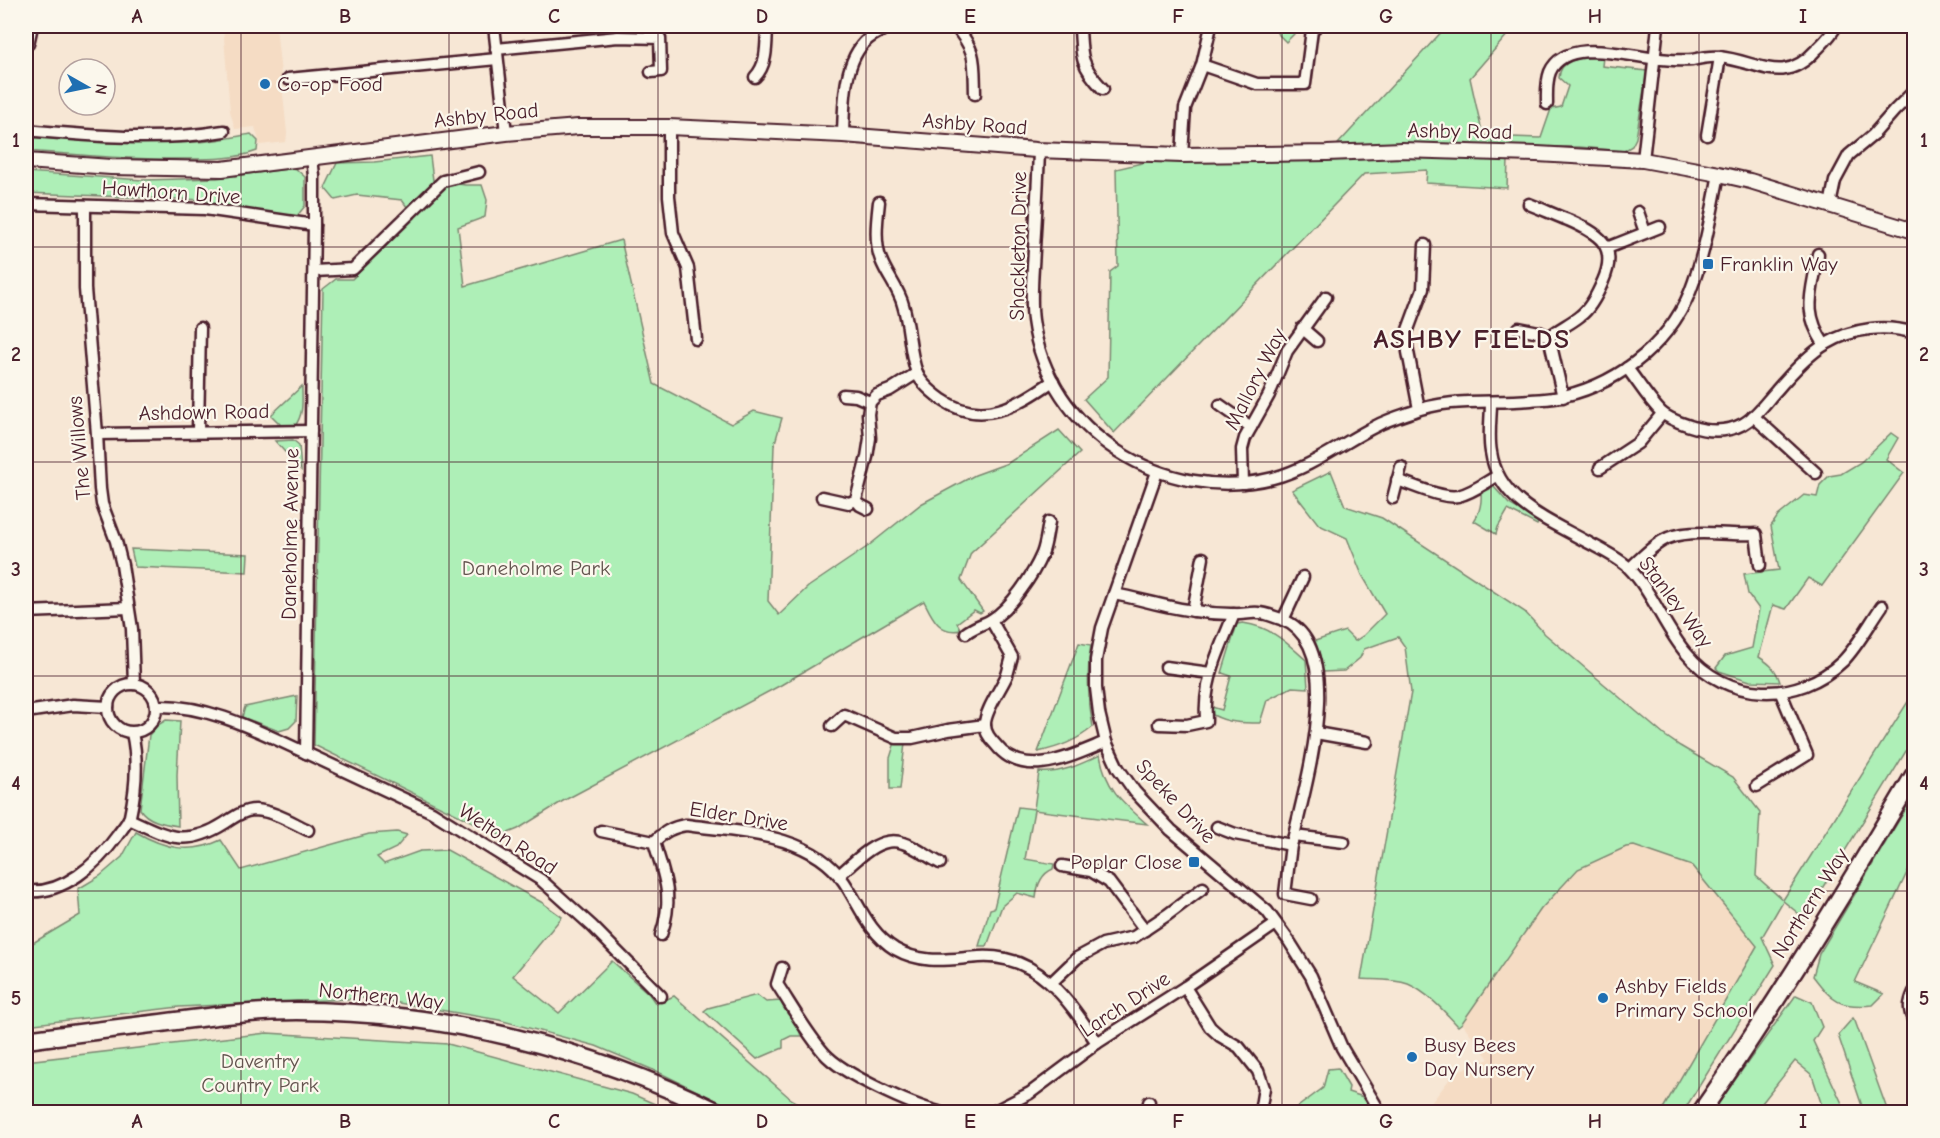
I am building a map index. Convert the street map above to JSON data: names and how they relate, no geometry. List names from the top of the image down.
{
  "streets": {
    "main road": ["Northern Way"],
    "street": [
      "Ashby Road",
      "Hawthorn Drive",
      "Shackleton Drive",
      "Mallory Way",
      "Ashdown Road",
      "The Willows",
      "Daneholme Avenue",
      "Stanley Way",
      "Speke Drive",
      "Elder Drive",
      "Welton Road",
      "Larch Drive"
    ]
  },
  "crossings": [
    ["Ashby Road", "Shackleton Drive"],
    ["Ashby Road", "Daneholme Avenue"],
    ["Hawthorn Drive", "The Willows"],
    ["Hawthorn Drive", "Daneholme Avenue"],
    ["Shackleton Drive", "Mallory Way"],
    ["Shackleton Drive", "Stanley Way"],
    ["Shackleton Drive", "Speke Drive"],
    ["Ashdown Road", "The Willows"],
    ["Ashdown Road", "Daneholme Avenue"],
    ["Daneholme Avenue", "Welton Road"],
    ["Speke Drive", "Larch Drive"],
    ["Elder Drive", "Larch Drive"]
  ],
  "districts": ["ASHBY FIELDS"],
  "parks": ["Daneholme Park", "Daventry Country Park"],
  "places": {
    "other": ["Co-op Food", "Ashby Fields Primary School", "Busy Bees Day Nursery"],
    "transit": ["Franklin Way", "Poplar Close"]
  },
  "north": "right",
  "grid": {
    "columns": [
      "A",
      "B",
      "C",
      "D",
      "E",
      "F",
      "G",
      "H",
      "I"
    ],
    "rows": [
      "1",
      "2",
      "3",
      "4",
      "5"
    ]
  }
}
